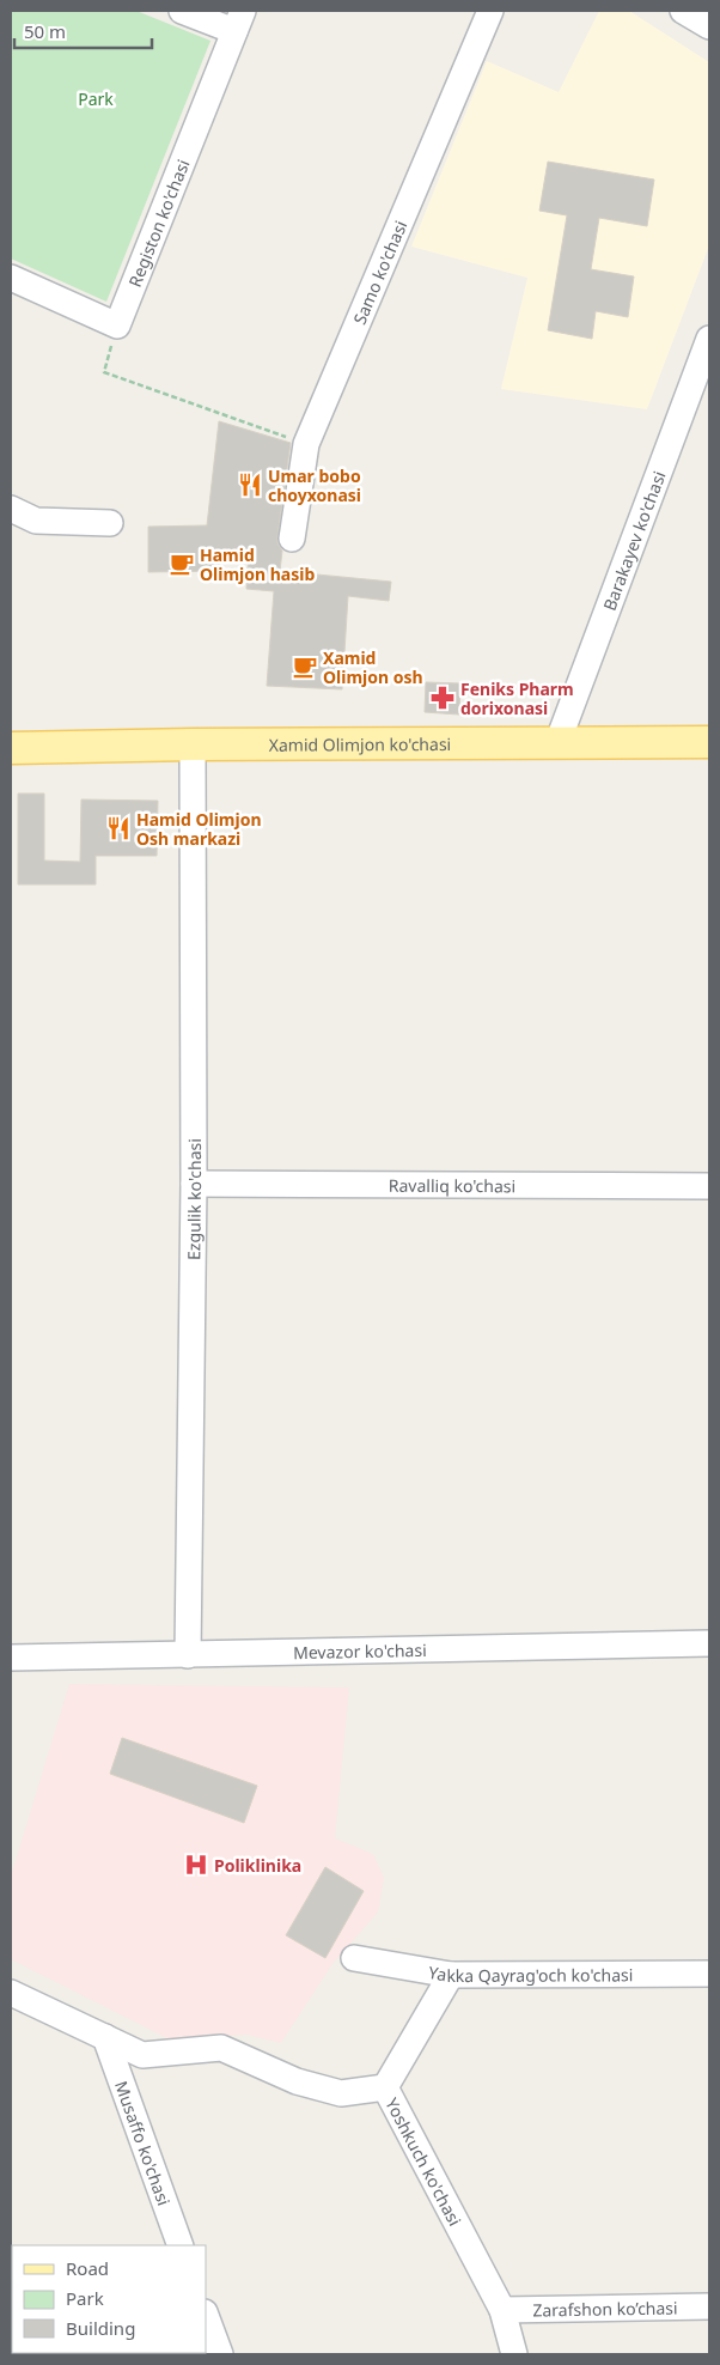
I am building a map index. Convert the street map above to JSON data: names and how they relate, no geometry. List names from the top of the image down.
{
  "streets": {
    "main road": ["Xamid Olimjon ko'chasi"],
    "street": [
      "Registon ko'chasi",
      "Samo ko'chasi",
      "Barakayev ko'chasi",
      "Ravalliq ko'chasi",
      "Ezgulik ko'chasi",
      "Mevazor ko'chasi",
      "Yakka Qayrag'och ko'chasi",
      "Musaffo ko'chasi",
      "Yoshkuch ko'chasi",
      "Zarafshon ko’chasi"
    ]
  },
  "crossings": [
    ["Barakayev ko'chasi", "Xamid Olimjon ko'chasi"],
    ["Xamid Olimjon ko'chasi", "Ezgulik ko'chasi"],
    ["Ravalliq ko'chasi", "Ezgulik ko'chasi"],
    ["Ezgulik ko'chasi", "Mevazor ko'chasi"],
    ["Yakka Qayrag'och ko'chasi", "Yoshkuch ko'chasi"],
    ["Yoshkuch ko'chasi", "Zarafshon ko’chasi"]
  ],
  "parks": ["Park"],
  "places": {
    "restaurant": ["Umar bobo choyxonasi", "Hamid Olimjon Osh markazi"],
    "cafe": ["Hamid Olimjon hasib", "Xamid Olimjon osh"],
    "pharmacy": ["Feniks Pharm dorixonasi"],
    "hospital": ["Poliklinika"]
  },
  "legend": ["Road", "Park", "Building"],
  "scale_bar": "50 m"
}
